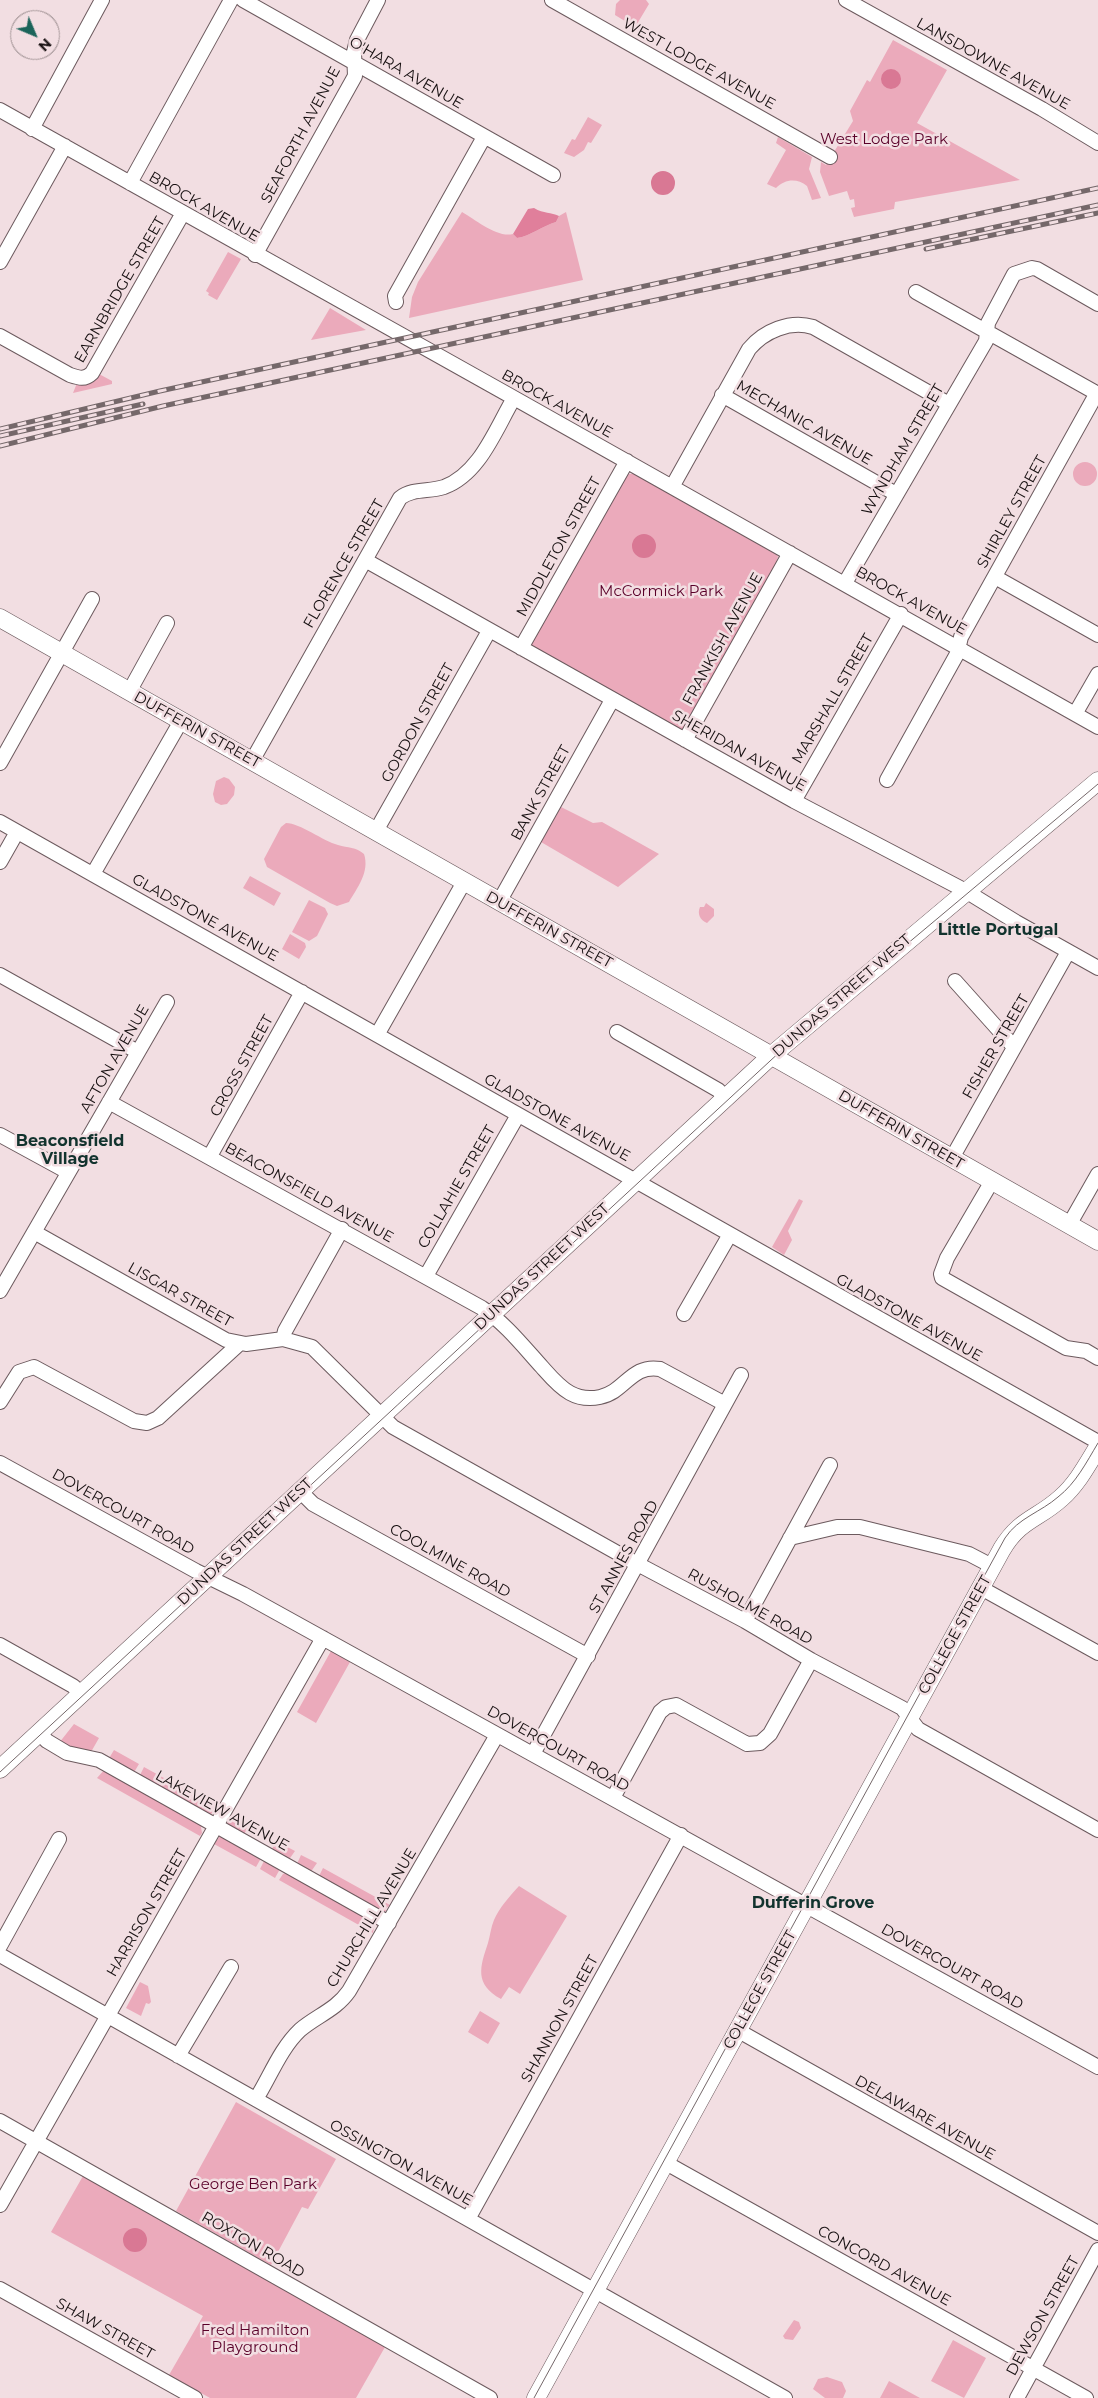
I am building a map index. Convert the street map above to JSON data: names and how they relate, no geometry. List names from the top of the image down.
{
  "streets": {
    "main road": ["DUFFERIN STREET", "DUNDAS STREET WEST", "COLLEGE STREET"],
    "street": [
      "WEST LODGE AVENUE",
      "LANSDOWNE AVENUE",
      "O'HARA AVENUE",
      "SEAFORTH AVENUE",
      "BROCK AVENUE",
      "EARNBRIDGE STREET",
      "MECHANIC AVENUE",
      "WYNDHAM STREET",
      "SHIRLEY STREET",
      "MIDDLETON STREET",
      "FLORENCE STREET",
      "FRANKISH AVENUE",
      "MARSHALL STREET",
      "GORDON STREET",
      "SHERIDAN AVENUE",
      "BANK STREET",
      "GLADSTONE AVENUE",
      "FISHER STREET",
      "AFTON AVENUE",
      "CROSS STREET",
      "COLLAHIE STREET",
      "BEACONSFIELD AVENUE",
      "LISGAR STREET",
      "DOVERCOURT ROAD",
      "ST ANNES ROAD",
      "COOLMINE ROAD",
      "RUSHOLME ROAD",
      "LAKEVIEW AVENUE",
      "HARRISON STREET",
      "CHURCHILL AVENUE",
      "SHANNON STREET",
      "DELAWARE AVENUE",
      "OSSINGTON AVENUE",
      "ROXTON ROAD",
      "CONCORD AVENUE",
      "DEWSON STREET",
      "SHAW STREET"
    ]
  },
  "crossings": [
    ["O'HARA AVENUE", "SEAFORTH AVENUE"],
    ["SEAFORTH AVENUE", "BROCK AVENUE"],
    ["BROCK AVENUE", "EARNBRIDGE STREET"],
    ["BROCK AVENUE", "WYNDHAM STREET"],
    ["BROCK AVENUE", "SHIRLEY STREET"],
    ["BROCK AVENUE", "MIDDLETON STREET"],
    ["BROCK AVENUE", "FLORENCE STREET"],
    ["BROCK AVENUE", "FRANKISH AVENUE"],
    ["BROCK AVENUE", "MARSHALL STREET"],
    ["MECHANIC AVENUE", "WYNDHAM STREET"],
    ["MIDDLETON STREET", "SHERIDAN AVENUE"],
    ["FLORENCE STREET", "DUFFERIN STREET"],
    ["FLORENCE STREET", "SHERIDAN AVENUE"],
    ["FRANKISH AVENUE", "SHERIDAN AVENUE"],
    ["MARSHALL STREET", "SHERIDAN AVENUE"],
    ["GORDON STREET", "DUFFERIN STREET"],
    ["GORDON STREET", "SHERIDAN AVENUE"],
    ["DUFFERIN STREET", "BANK STREET"],
    ["DUFFERIN STREET", "DUNDAS STREET WEST"],
    ["DUFFERIN STREET", "FISHER STREET"],
    ["SHERIDAN AVENUE", "BANK STREET"],
    ["SHERIDAN AVENUE", "DUNDAS STREET WEST"],
    ["SHERIDAN AVENUE", "FISHER STREET"],
    ["GLADSTONE AVENUE", "DUNDAS STREET WEST"],
    ["GLADSTONE AVENUE", "CROSS STREET"],
    ["GLADSTONE AVENUE", "COLLAHIE STREET"],
    ["DUNDAS STREET WEST", "BEACONSFIELD AVENUE"],
    ["DUNDAS STREET WEST", "LISGAR STREET"],
    ["DUNDAS STREET WEST", "DOVERCOURT ROAD"],
    ["DUNDAS STREET WEST", "COOLMINE ROAD"],
    ["DUNDAS STREET WEST", "RUSHOLME ROAD"],
    ["DUNDAS STREET WEST", "LAKEVIEW AVENUE"],
    ["AFTON AVENUE", "BEACONSFIELD AVENUE"],
    ["AFTON AVENUE", "LISGAR STREET"],
    ["CROSS STREET", "BEACONSFIELD AVENUE"],
    ["COLLAHIE STREET", "BEACONSFIELD AVENUE"],
    ["BEACONSFIELD AVENUE", "ST ANNES ROAD"],
    ["LISGAR STREET", "RUSHOLME ROAD"],
    ["DOVERCOURT ROAD", "ST ANNES ROAD"],
    ["DOVERCOURT ROAD", "COLLEGE STREET"],
    ["DOVERCOURT ROAD", "HARRISON STREET"],
    ["DOVERCOURT ROAD", "CHURCHILL AVENUE"],
    ["DOVERCOURT ROAD", "SHANNON STREET"],
    ["ST ANNES ROAD", "COOLMINE ROAD"],
    ["ST ANNES ROAD", "RUSHOLME ROAD"],
    ["RUSHOLME ROAD", "COLLEGE STREET"],
    ["COLLEGE STREET", "DELAWARE AVENUE"],
    ["COLLEGE STREET", "OSSINGTON AVENUE"],
    ["COLLEGE STREET", "CONCORD AVENUE"],
    ["LAKEVIEW AVENUE", "HARRISON STREET"],
    ["LAKEVIEW AVENUE", "CHURCHILL AVENUE"],
    ["HARRISON STREET", "OSSINGTON AVENUE"],
    ["HARRISON STREET", "ROXTON ROAD"],
    ["CHURCHILL AVENUE", "OSSINGTON AVENUE"],
    ["SHANNON STREET", "OSSINGTON AVENUE"],
    ["CONCORD AVENUE", "DEWSON STREET"]
  ],
  "districts": ["Little Portugal", "Beaconsfield Village", "Dufferin Grove"],
  "parks": [
    "West Lodge Park",
    "McCormick Park",
    "George Ben Park",
    "Fred Hamilton Playground"
  ],
  "north": "bottom right"
}
